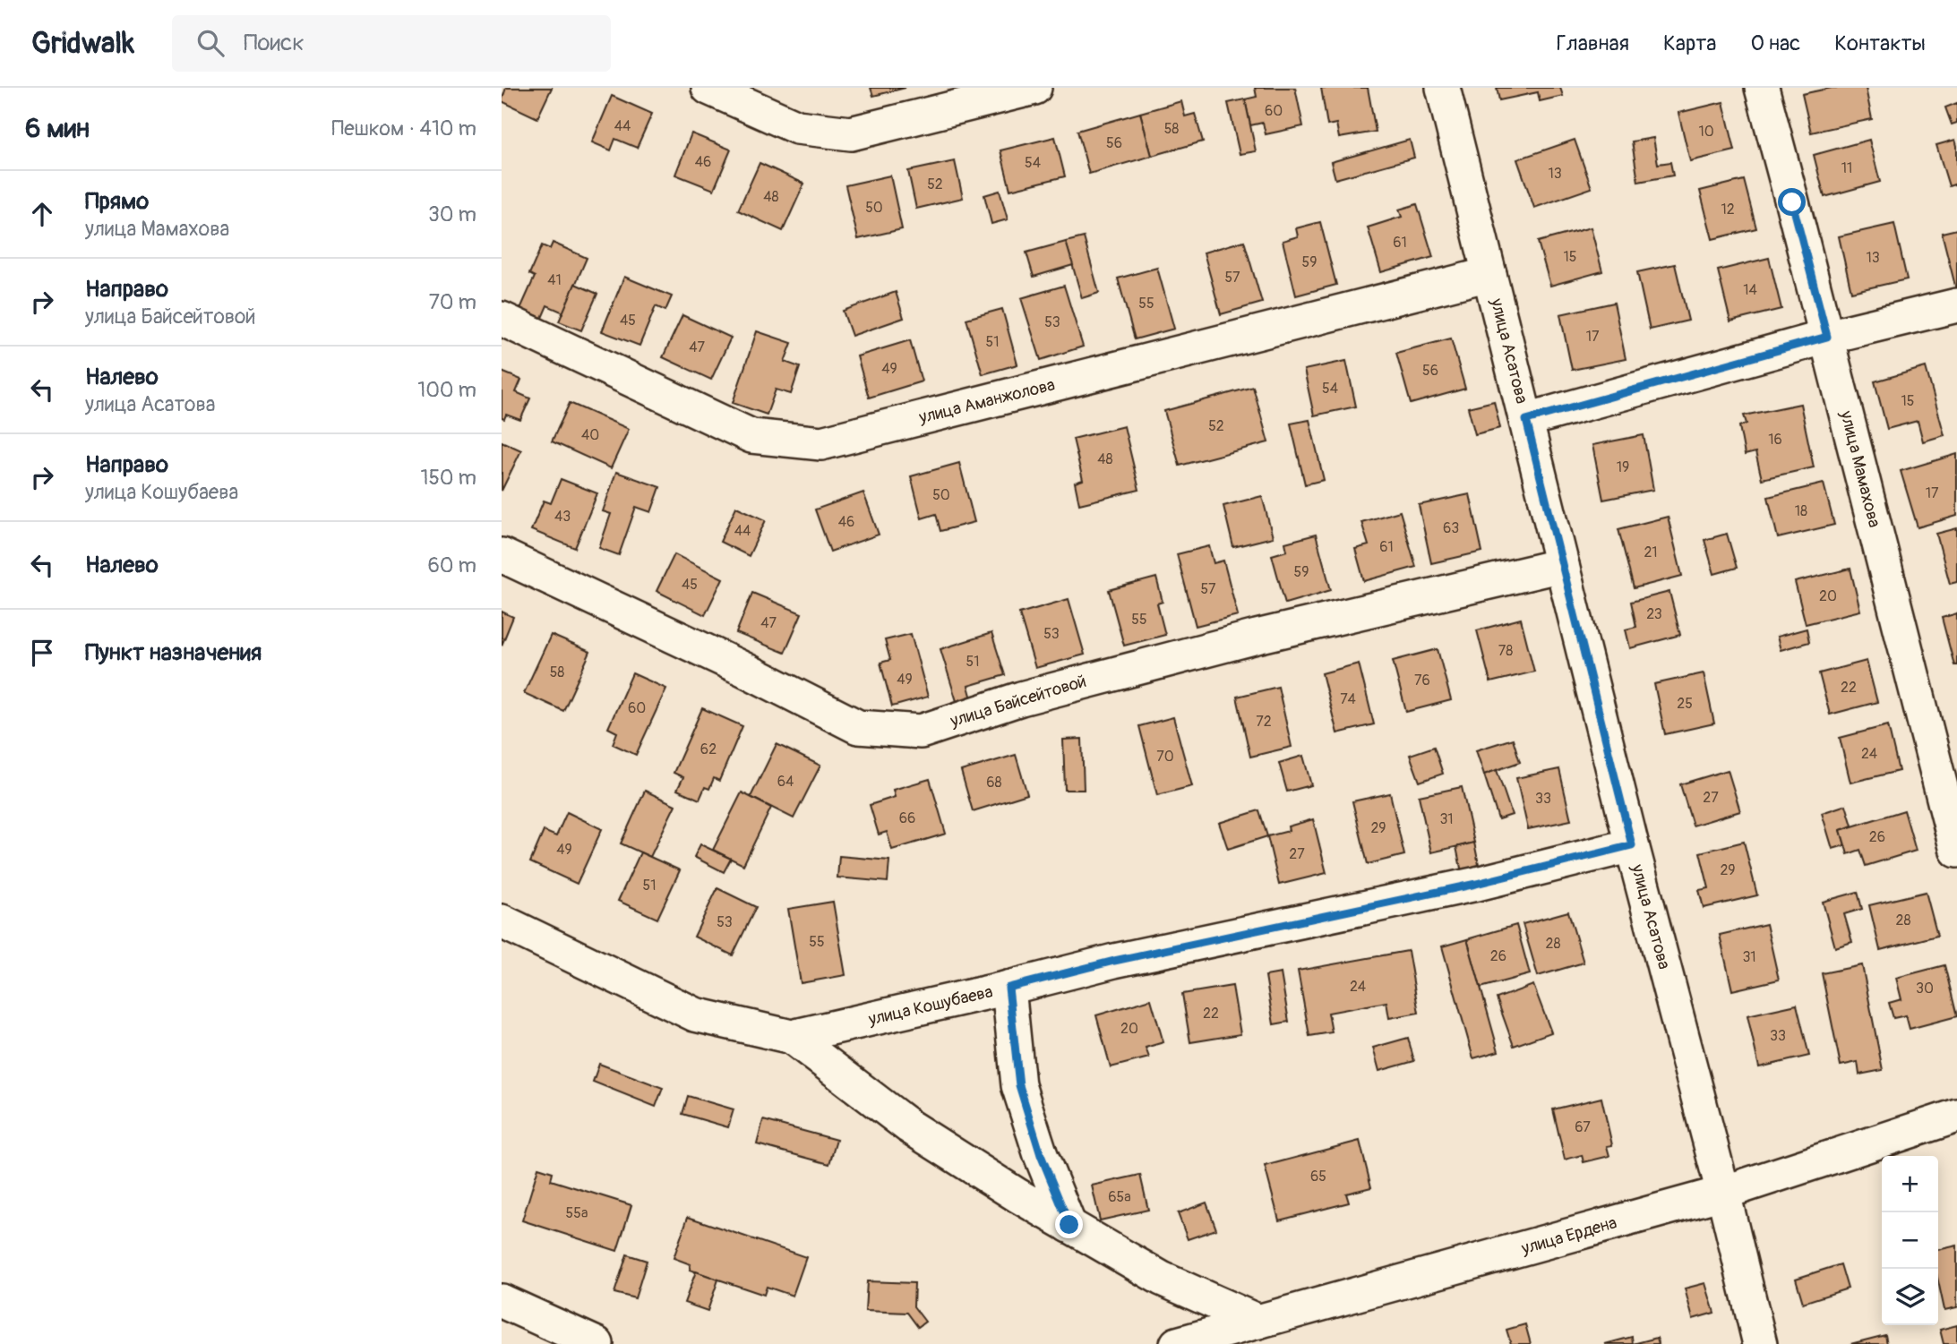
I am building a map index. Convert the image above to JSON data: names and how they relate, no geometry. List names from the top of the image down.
{
  "streets": {
    "street": [
      "улица Асатова",
      "улица Аманжолова",
      "улица Мамахова",
      "улица Байсейтовой",
      "улица Кошубаева",
      "улица Ердена"
    ]
  },
  "crossings": [
    ["улица Асатова", "улица Аманжолова"],
    ["улица Асатова", "улица Байсейтовой"],
    ["улица Асатова", "улица Кошубаева"],
    ["улица Асатова", "улица Ердена"]
  ],
  "house_numbers": [
    "60",
    "44",
    "58",
    "10",
    "56",
    "46",
    "54",
    "11",
    "13",
    "52",
    "48",
    "50",
    "12",
    "61",
    "15",
    "13",
    "59",
    "57",
    "41",
    "14",
    "55",
    "45",
    "53",
    "17",
    "51",
    "47",
    "49",
    "56",
    "54",
    "15",
    "52",
    "40",
    "16",
    "48",
    "19",
    "17",
    "50",
    "18",
    "43",
    "46",
    "63",
    "44",
    "61",
    "21",
    "59",
    "45",
    "57",
    "20",
    "23",
    "55",
    "47",
    "53",
    "78",
    "51",
    "58",
    "49",
    "76",
    "22",
    "74",
    "25",
    "60",
    "72",
    "62",
    "24",
    "70",
    "64",
    "68",
    "27",
    "33",
    "66",
    "31",
    "29",
    "26",
    "49",
    "27",
    "29",
    "51",
    "28",
    "53",
    "55",
    "28",
    "26",
    "31",
    "24",
    "30",
    "22",
    "20",
    "33",
    "67",
    "65",
    "65а",
    "55а"
  ],
  "page": {
    "header": "Gridwalk",
    "search": "Поиск",
    "nav": [
      "Главная",
      "Карта",
      "О нас",
      "Контакты"
    ],
    "heading": ["6 мин", "Пешком · 410 m"],
    "list": [
      ["Прямо", "улица Мамахова", "30 m"],
      ["Направо", "улица Байсейтовой", "70 m"],
      ["Налево", "улица Асатова", "100 m"],
      ["Направо", "улица Кошубаева", "150 m"],
      ["Налево", "60 m"],
      "Пункт назначения"
    ],
    "map_buttons": ["+", "−"]
  }
}
